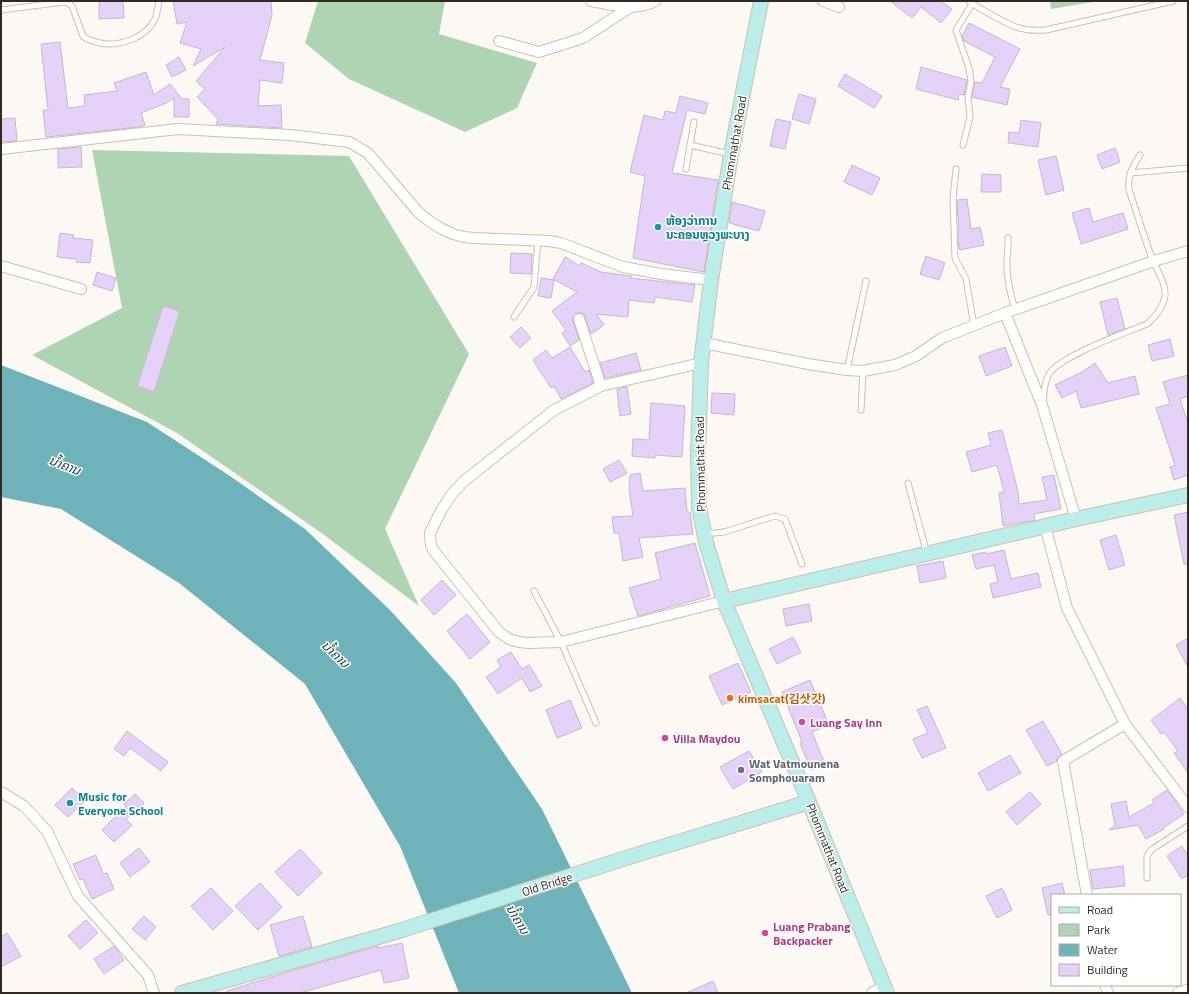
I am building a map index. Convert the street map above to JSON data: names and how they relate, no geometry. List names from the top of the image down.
{
  "streets": {
    "street": ["Phommathat Road", "Old Bridge"]
  },
  "crossings": [
    ["Phommathat Road", "Old Bridge"]
  ],
  "water": ["ນ້ຳຄານ"],
  "places": [
    "ຫ້ອງວ່າການ ນະຄອນຫຼວງພະບາງ",
    "kimsacat(김삿갓)",
    "Luang Say Inn",
    "Villa Maydou",
    "Wat Vatmounena Somphouaram",
    "Music for Everyone School",
    "Luang Prabang Backpacker"
  ],
  "legend": [
    "Road",
    "Park",
    "Water",
    "Building"
  ]
}
